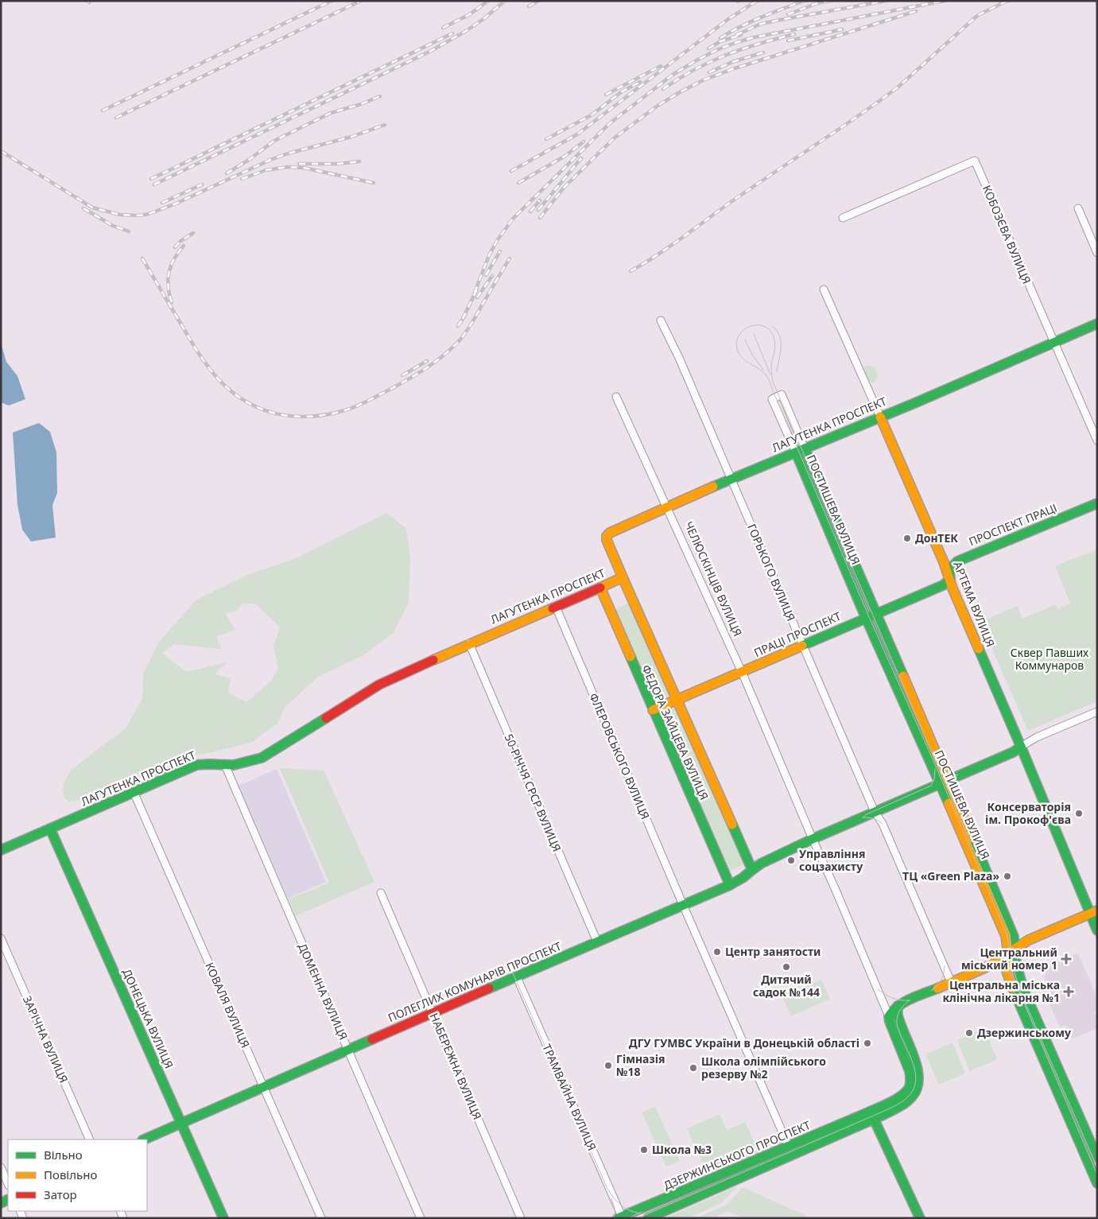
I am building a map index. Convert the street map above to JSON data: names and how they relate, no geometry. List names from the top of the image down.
{
  "streets": {
    "street": [
      "КОБОЗЄВА ВУЛИЦЯ",
      "ЛАГУТЕНКА ПРОСПЕКТ",
      "ПОСТИШЕВА ВУЛИЦЯ",
      "ПРОСПЕКТ ПРАЦІ",
      "ГОРЬКОГО ВУЛИЦЯ",
      "ЧЕЛЮСКІНЦІВ ВУЛИЦЯ",
      "АРТЕМА ВУЛИЦЯ",
      "ПРАЦІ ПРОСПЕКТ",
      "ФЕДОРА ЗАЙЦЕВА ВУЛИЦЯ",
      "ФЛЕРОВСЬКОГО ВУЛИЦЯ",
      "50-РІЧЧЯ СРСР ВУЛИЦЯ",
      "ПОЛЕГЛИХ КОМУНАРІВ ПРОСПЕКТ",
      "ДОМЕННА ВУЛИЦЯ",
      "КОВАЛЯ ВУЛИЦЯ",
      "ДОНЕЦЬКА ВУЛИЦЯ",
      "ЗАРІЧНА ВУЛИЦЯ",
      "НАБЕРЕЖНА ВУЛИЦЯ",
      "ТРАМВАЙНА ВУЛИЦЯ",
      "ДЗЕРЖИНСЬКОГО ПРОСПЕКТ"
    ]
  },
  "crossings": [
    ["КОБОЗЄВА ВУЛИЦЯ", "ЛАГУТЕНКА ПРОСПЕКТ"],
    ["ЛАГУТЕНКА ПРОСПЕКТ", "ПОСТИШЕВА ВУЛИЦЯ"],
    ["ЛАГУТЕНКА ПРОСПЕКТ", "ГОРЬКОГО ВУЛИЦЯ"],
    ["ЛАГУТЕНКА ПРОСПЕКТ", "ЧЕЛЮСКІНЦІВ ВУЛИЦЯ"],
    ["ЛАГУТЕНКА ПРОСПЕКТ", "АРТЕМА ВУЛИЦЯ"],
    ["ЛАГУТЕНКА ПРОСПЕКТ", "ФЕДОРА ЗАЙЦЕВА ВУЛИЦЯ"],
    ["ЛАГУТЕНКА ПРОСПЕКТ", "ФЛЕРОВСЬКОГО ВУЛИЦЯ"],
    ["ЛАГУТЕНКА ПРОСПЕКТ", "50-РІЧЧЯ СРСР ВУЛИЦЯ"],
    ["ЛАГУТЕНКА ПРОСПЕКТ", "ДОМЕННА ВУЛИЦЯ"],
    ["ЛАГУТЕНКА ПРОСПЕКТ", "КОВАЛЯ ВУЛИЦЯ"],
    ["ЛАГУТЕНКА ПРОСПЕКТ", "ДОНЕЦЬКА ВУЛИЦЯ"],
    ["ПОСТИШЕВА ВУЛИЦЯ", "ПРАЦІ ПРОСПЕКТ"],
    ["ПРОСПЕКТ ПРАЦІ", "АРТЕМА ВУЛИЦЯ"],
    ["ПРОСПЕКТ ПРАЦІ", "ПРАЦІ ПРОСПЕКТ"],
    ["ГОРЬКОГО ВУЛИЦЯ", "ПРАЦІ ПРОСПЕКТ"],
    ["ГОРЬКОГО ВУЛИЦЯ", "ПОЛЕГЛИХ КОМУНАРІВ ПРОСПЕКТ"],
    ["ЧЕЛЮСКІНЦІВ ВУЛИЦЯ", "ПРАЦІ ПРОСПЕКТ"],
    ["ЧЕЛЮСКІНЦІВ ВУЛИЦЯ", "ПОЛЕГЛИХ КОМУНАРІВ ПРОСПЕКТ"],
    ["АРТЕМА ВУЛИЦЯ", "ПРАЦІ ПРОСПЕКТ"],
    ["ПРАЦІ ПРОСПЕКТ", "ФЕДОРА ЗАЙЦЕВА ВУЛИЦЯ"],
    ["ФЕДОРА ЗАЙЦЕВА ВУЛИЦЯ", "ПОЛЕГЛИХ КОМУНАРІВ ПРОСПЕКТ"],
    ["ФЛЕРОВСЬКОГО ВУЛИЦЯ", "ПОЛЕГЛИХ КОМУНАРІВ ПРОСПЕКТ"],
    ["50-РІЧЧЯ СРСР ВУЛИЦЯ", "ПОЛЕГЛИХ КОМУНАРІВ ПРОСПЕКТ"],
    ["ПОЛЕГЛИХ КОМУНАРІВ ПРОСПЕКТ", "ДОМЕННА ВУЛИЦЯ"],
    ["ПОЛЕГЛИХ КОМУНАРІВ ПРОСПЕКТ", "КОВАЛЯ ВУЛИЦЯ"],
    ["ПОЛЕГЛИХ КОМУНАРІВ ПРОСПЕКТ", "ДОНЕЦЬКА ВУЛИЦЯ"],
    ["ПОЛЕГЛИХ КОМУНАРІВ ПРОСПЕКТ", "НАБЕРЕЖНА ВУЛИЦЯ"],
    ["ПОЛЕГЛИХ КОМУНАРІВ ПРОСПЕКТ", "ТРАМВАЙНА ВУЛИЦЯ"],
    ["ТРАМВАЙНА ВУЛИЦЯ", "ДЗЕРЖИНСЬКОГО ПРОСПЕКТ"]
  ],
  "parks": ["Сквер Павших Коммунаров"],
  "places": {
    "other": [
      "ДонТЕК",
      "Консерваторія ім. Прокоф'єва",
      "Управління соцзахисту",
      "ТЦ «Green Plaza»",
      "Центр занятости",
      "Дитячий садок №144",
      "Дзержинському",
      "ДГУ ГУМВС України в Донецькій області",
      "Гімназія №18",
      "Школа олімпійського резерву №2",
      "Школа №3"
    ],
    "health": ["Центральний міський номер 1", "Центральна міська клінічна лікарня №1"]
  },
  "legend": ["Вільно", "Повільно", "Затор"]
}
